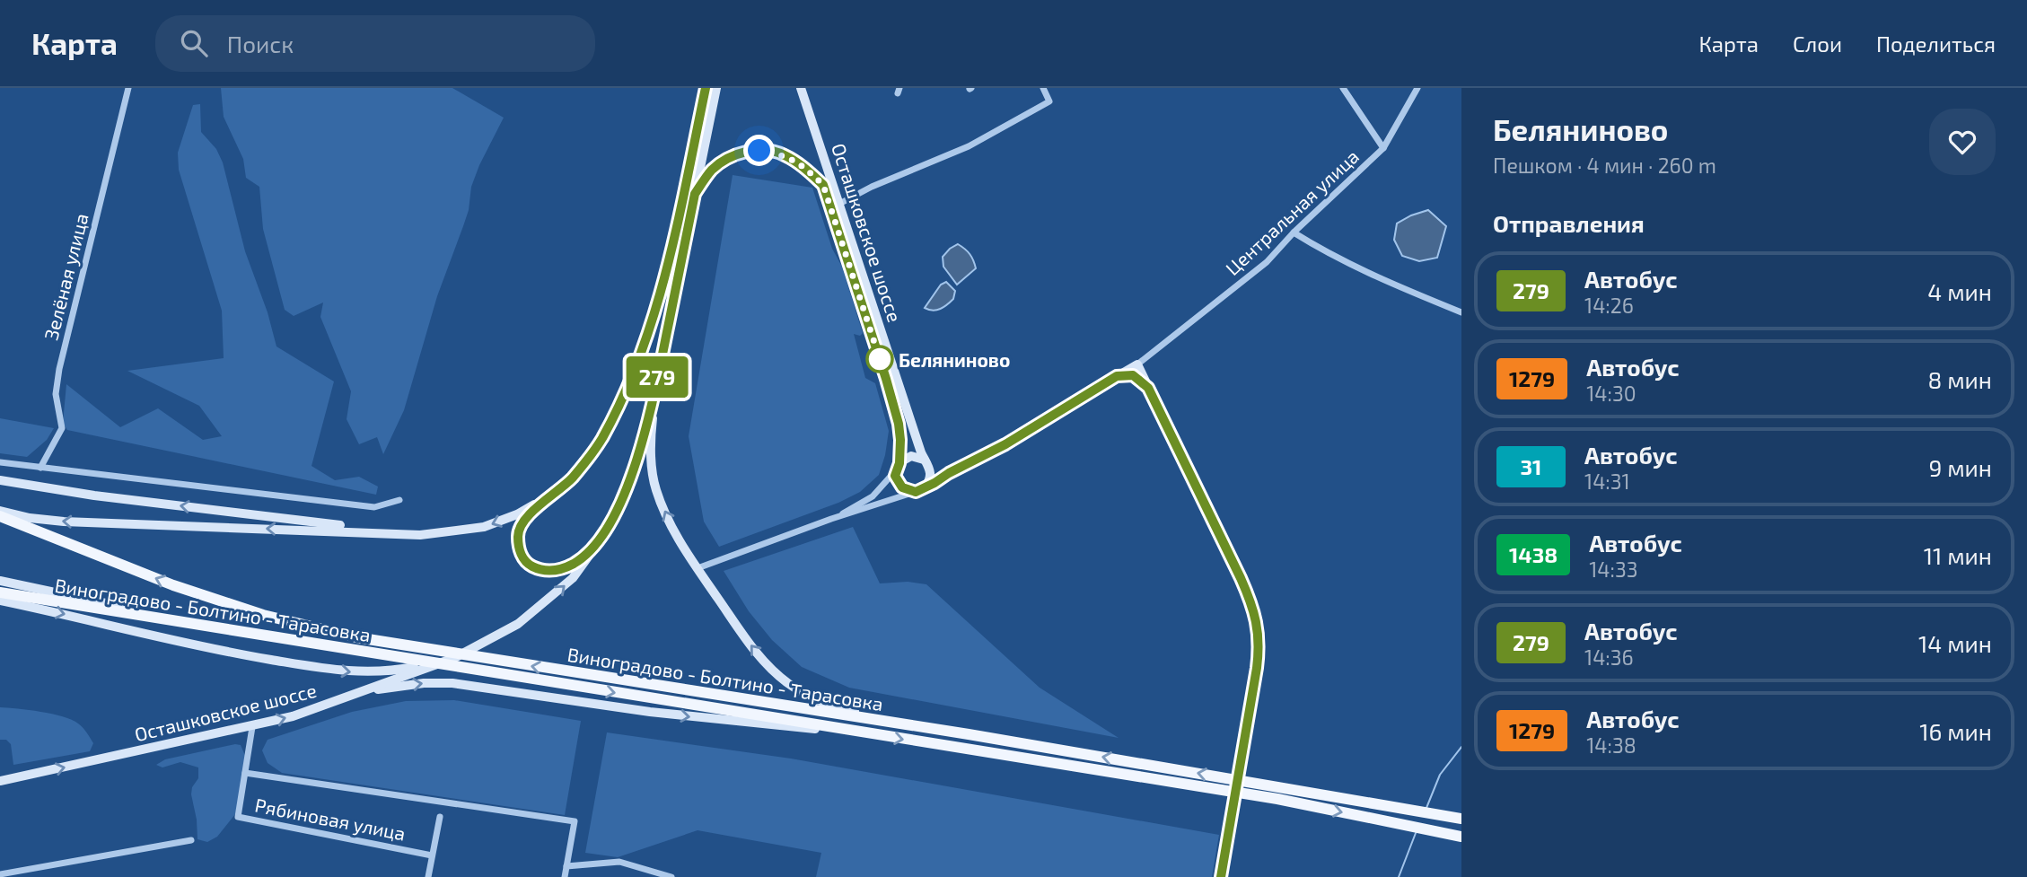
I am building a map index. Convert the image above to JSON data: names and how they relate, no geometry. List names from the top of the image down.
{
  "streets": {
    "main road": ["Осташковское шоссе", "Виноградово - Болтино - Тарасовка"],
    "street": ["Центральная улица", "Зелёная улица", "Рябиновая улица"]
  },
  "crossings": [
    ["Осташковское шоссе", "Рябиновая улица"]
  ],
  "one_way": ["Осташковское шоссе"],
  "places": ["Беляниново"],
  "lines": ["bus line 279"],
  "page": {
    "header": "Карта",
    "search": "Поиск",
    "nav": ["Карта", "Слои", "Поделиться"],
    "on_map": "279",
    "heading": [
      ["Беляниново", "Пешком · 4 мин · 260 m"],
      "Отправления"
    ],
    "list": [
      {
        "mark": "279",
        "name": "Автобус",
        "note": "14:26",
        "value": "4 мин"
      },
      {
        "mark": "1279",
        "name": "Автобус",
        "note": "14:30",
        "value": "8 мин"
      },
      {
        "mark": "31",
        "name": "Автобус",
        "note": "14:31",
        "value": "9 мин"
      },
      {
        "mark": "1438",
        "name": "Автобус",
        "note": "14:33",
        "value": "11 мин"
      },
      {
        "mark": "279",
        "name": "Автобус",
        "note": "14:36",
        "value": "14 мин"
      },
      {
        "mark": "1279",
        "name": "Автобус",
        "note": "14:38",
        "value": "16 мин"
      }
    ]
  }
}
